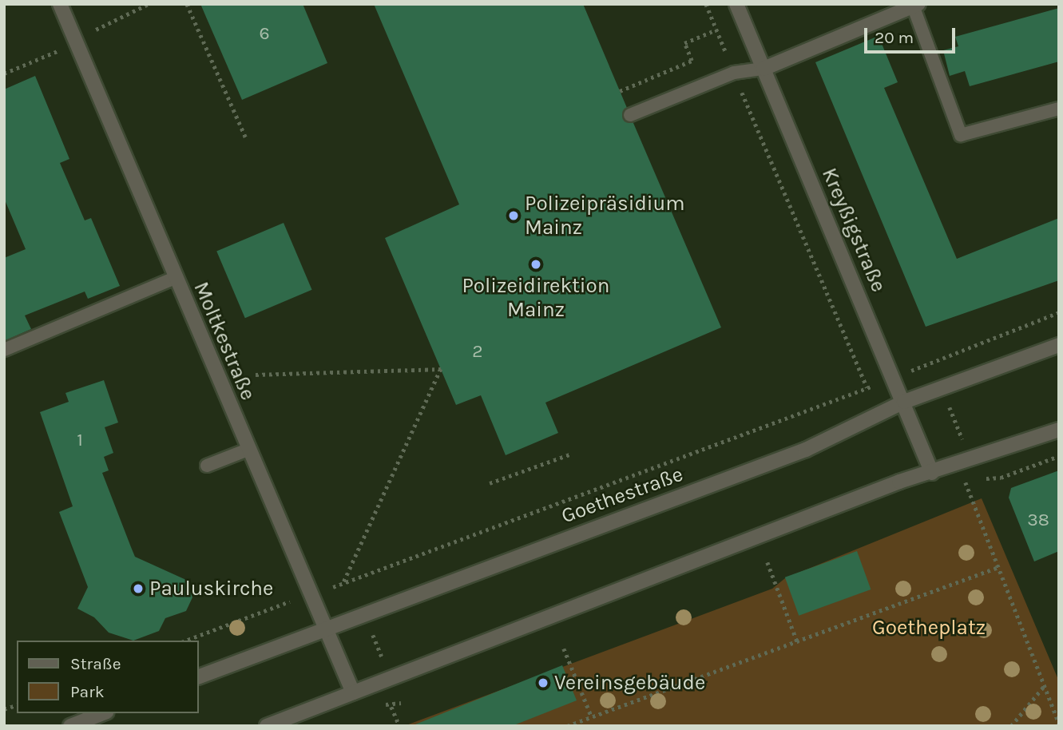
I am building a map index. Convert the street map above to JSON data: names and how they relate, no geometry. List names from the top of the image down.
{
  "streets": {
    "street": ["Kreyßigstraße", "Moltkestraße", "Goethestraße"]
  },
  "crossings": [
    ["Kreyßigstraße", "Goethestraße"],
    ["Moltkestraße", "Goethestraße"]
  ],
  "parks": ["Goetheplatz"],
  "places": [
    "Polizeipräsidium Mainz",
    "Polizeidirektion Mainz",
    "Pauluskirche",
    "Vereinsgebäude"
  ],
  "house_numbers": [
    "6",
    "2",
    "1",
    "38"
  ],
  "legend": ["Straße", "Park"],
  "scale_bar": "20 m"
}
